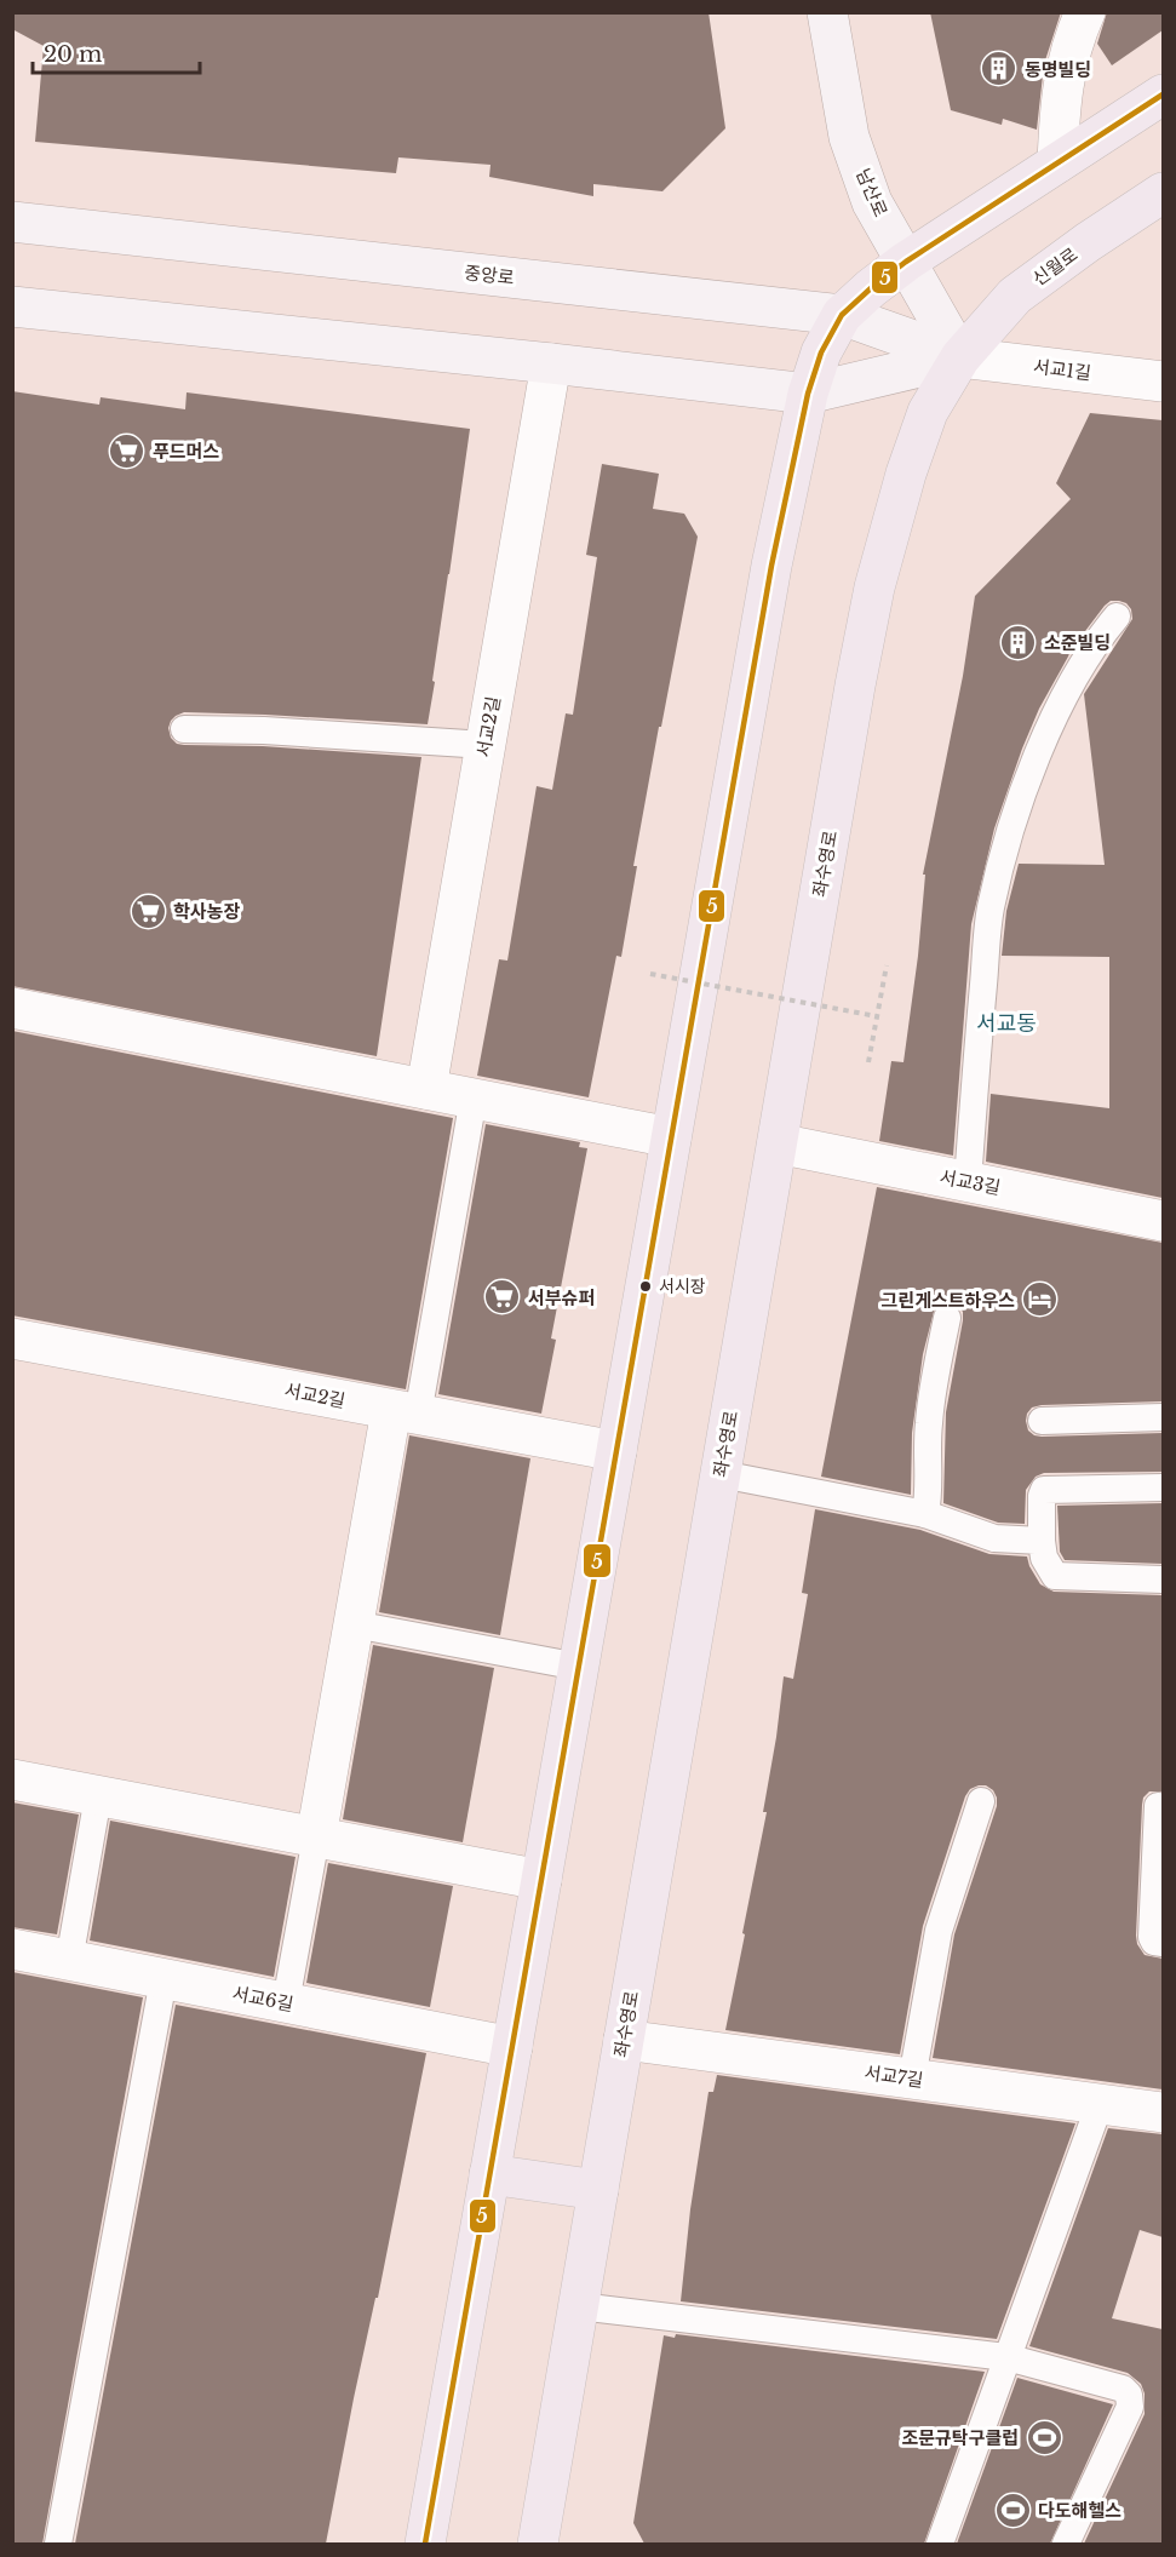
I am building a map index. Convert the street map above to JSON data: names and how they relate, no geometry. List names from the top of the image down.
{
  "streets": {
    "main road": ["신월로", "좌수영로"],
    "street": [
      "남산로",
      "중앙로",
      "서교1길",
      "서교2길",
      "서교3길",
      "서교6길",
      "서교7길"
    ]
  },
  "crossings": [
    ["남산로", "신월로"],
    ["남산로", "중앙로"],
    ["남산로", "서교1길"],
    ["남산로", "좌수영로"],
    ["신월로", "중앙로"],
    ["신월로", "서교1길"],
    ["신월로", "좌수영로"],
    ["중앙로", "서교1길"],
    ["중앙로", "좌수영로"],
    ["서교1길", "좌수영로"],
    ["좌수영로", "서교3길"],
    ["좌수영로", "서교7길"]
  ],
  "districts": ["서교동"],
  "places": {
    "building": ["동명빌딩", "소준빌딩"],
    "supermarket": ["푸드머스", "학사농장", "서부슈퍼"],
    "other": ["서시장"],
    "hotel": ["그린게스트하우스"],
    "sports": ["조문규탁구클럽", "다도해헬스"]
  },
  "lines": ["transit line 5"],
  "scale_bar": "20 m"
}
